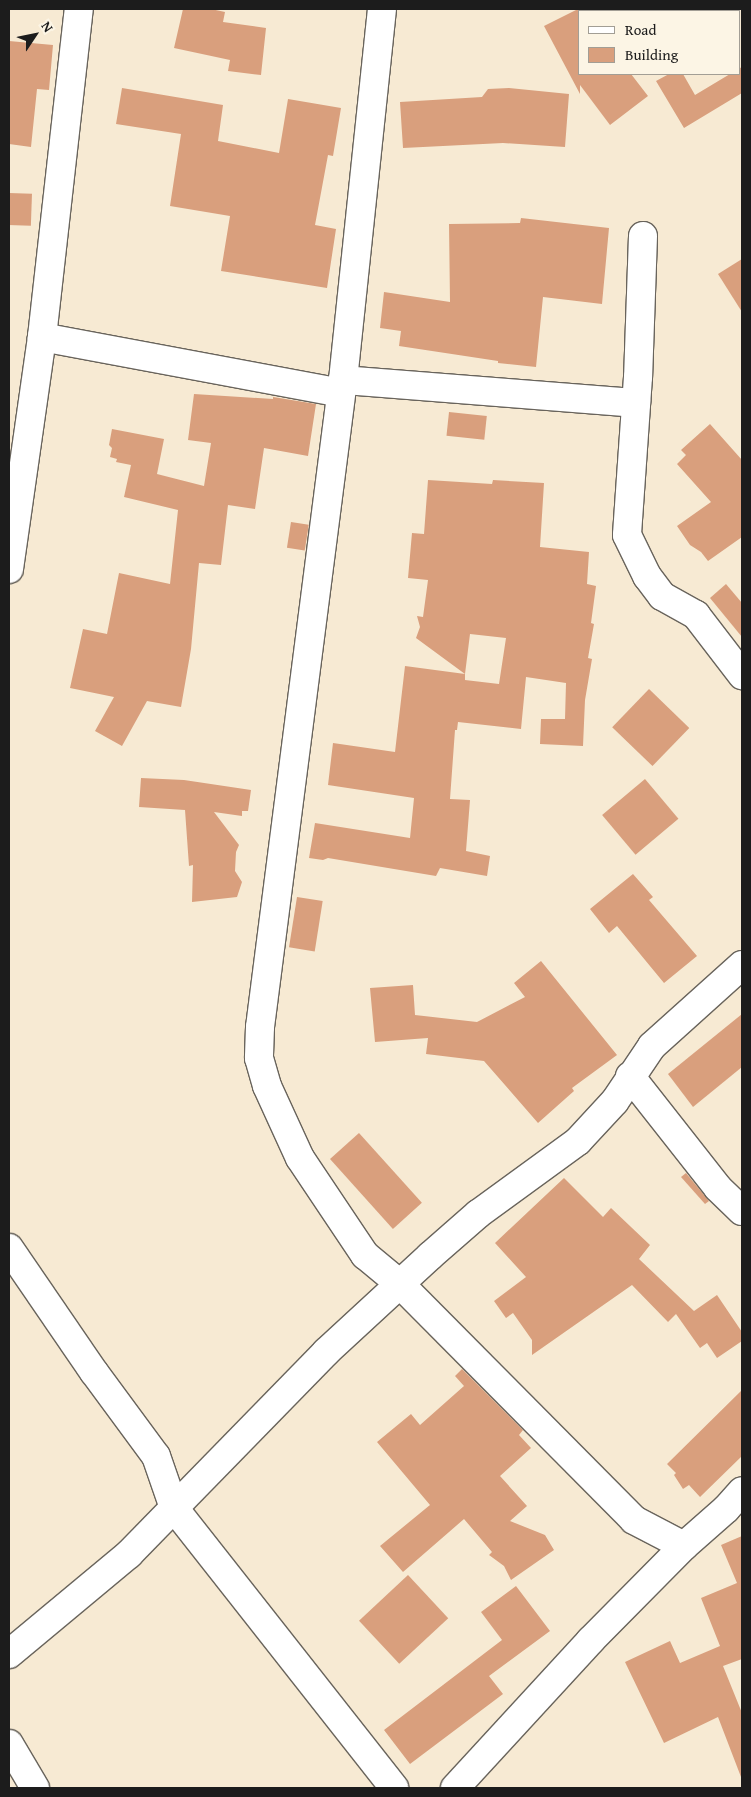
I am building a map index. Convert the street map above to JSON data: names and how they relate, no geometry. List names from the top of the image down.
{
  "legend": ["Road", "Building"],
  "north": "top right"
}
